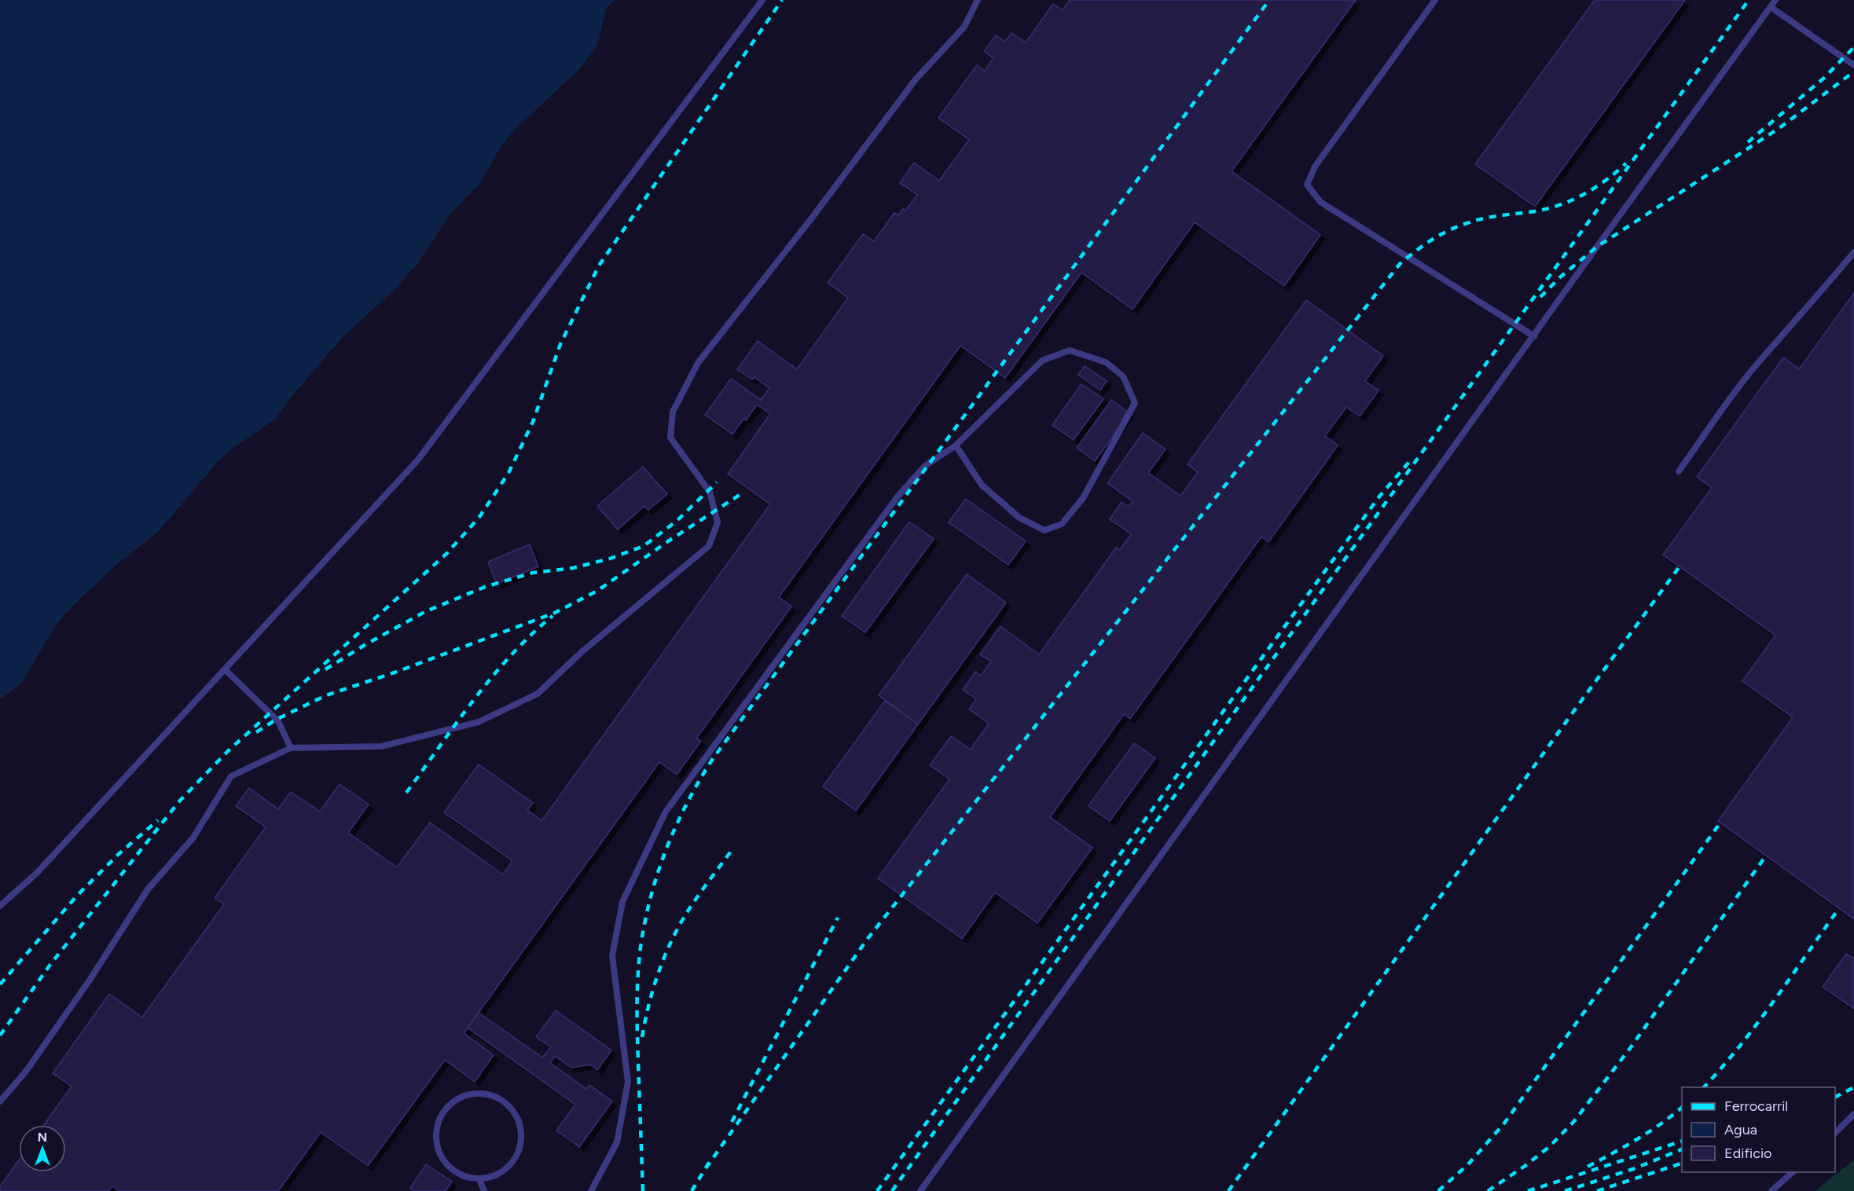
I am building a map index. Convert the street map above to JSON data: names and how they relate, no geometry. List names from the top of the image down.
{
  "legend": ["Ferrocarril", "Agua", "Edificio"],
  "north": "top"
}
